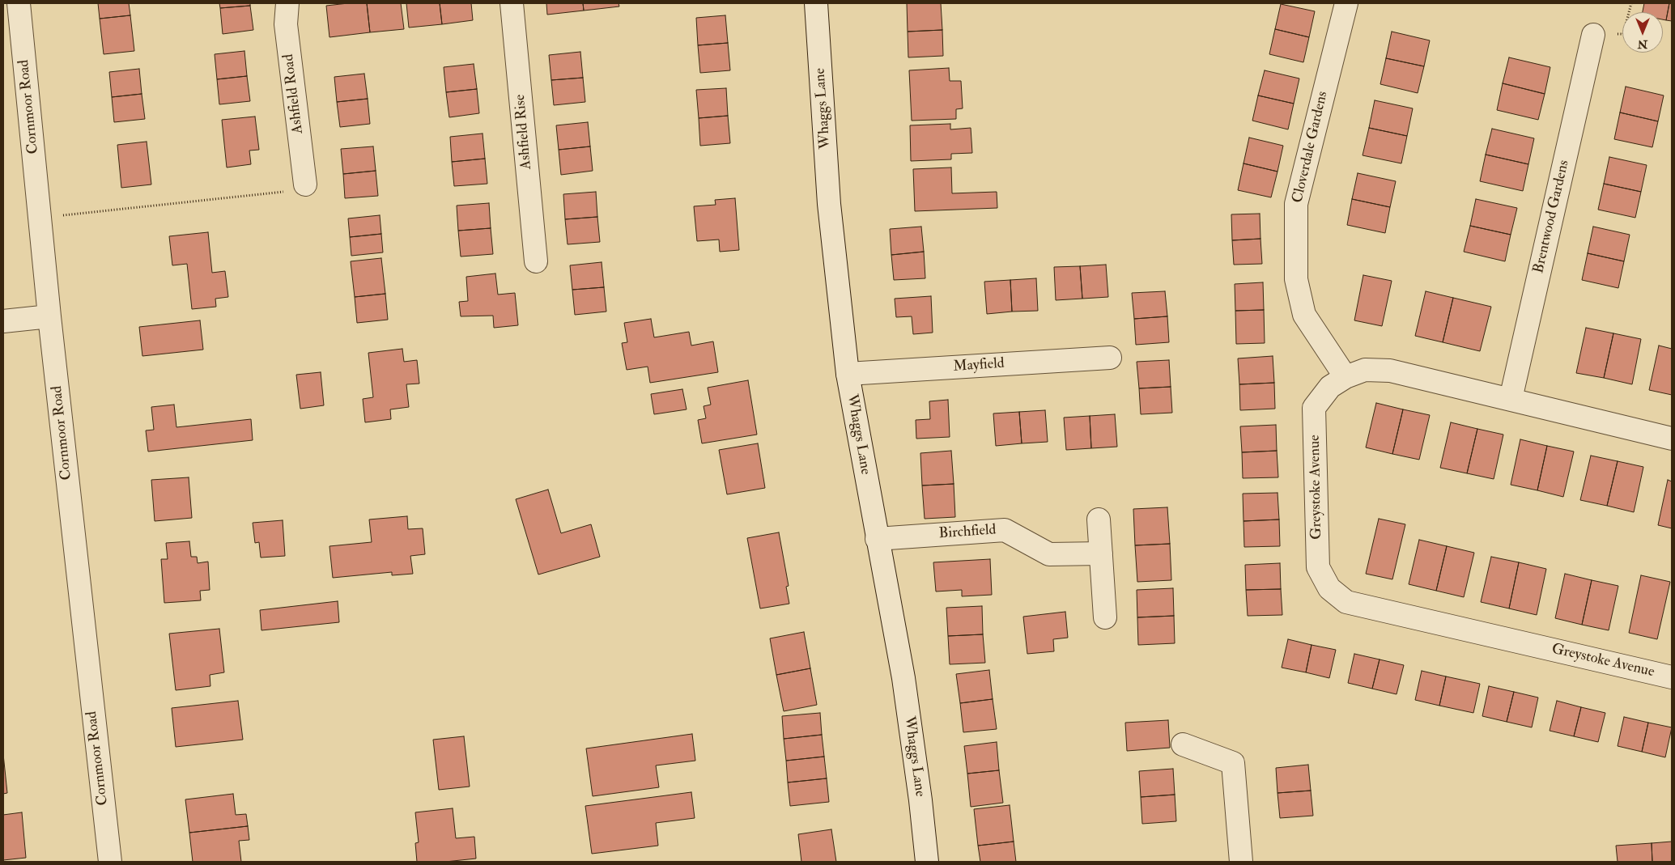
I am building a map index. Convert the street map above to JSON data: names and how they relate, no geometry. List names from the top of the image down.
{
  "streets": {
    "street": [
      "Ashfield Road",
      "Cornmoor Road",
      "Whaggs Lane",
      "Ashfield Rise",
      "Cloverdale Gardens",
      "Brentwood Gardens",
      "Mayfield",
      "Greystoke Avenue",
      "Birchfield"
    ]
  },
  "crossings": [
    ["Whaggs Lane", "Mayfield"],
    ["Whaggs Lane", "Birchfield"],
    ["Cloverdale Gardens", "Greystoke Avenue"],
    ["Brentwood Gardens", "Greystoke Avenue"]
  ],
  "north": "bottom"
}
